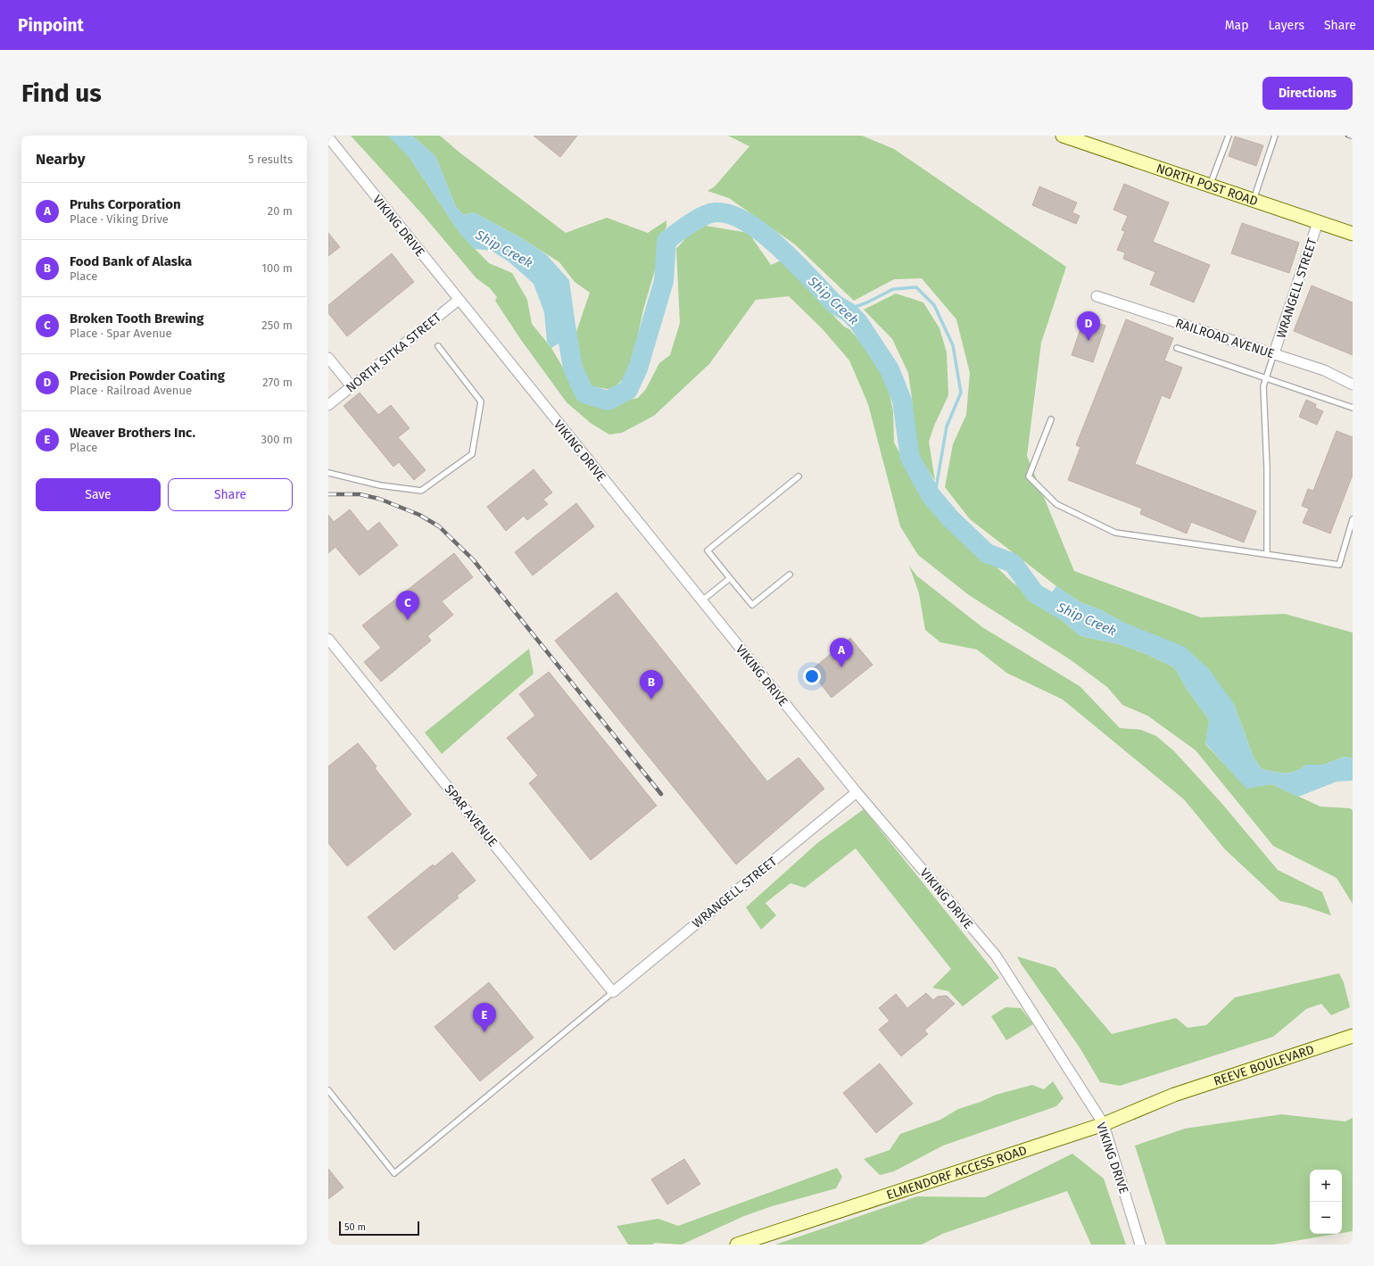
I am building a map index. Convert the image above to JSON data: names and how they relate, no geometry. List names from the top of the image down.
{
  "streets": {
    "street": [
      "NORTH POST ROAD",
      "VIKING DRIVE",
      "WRANGELL STREET",
      "RAILROAD AVENUE",
      "NORTH SITKA STREET",
      "SPAR AVENUE",
      "REEVE BOULEVARD",
      "ELMENDORF ACCESS ROAD"
    ]
  },
  "crossings": [
    ["NORTH POST ROAD", "WRANGELL STREET"],
    ["VIKING DRIVE", "WRANGELL STREET"],
    ["VIKING DRIVE", "NORTH SITKA STREET"],
    ["VIKING DRIVE", "ELMENDORF ACCESS ROAD"],
    ["WRANGELL STREET", "RAILROAD AVENUE"],
    ["WRANGELL STREET", "SPAR AVENUE"],
    ["REEVE BOULEVARD", "ELMENDORF ACCESS ROAD"]
  ],
  "water": ["Ship Creek"],
  "scale_bar": "50 m",
  "page": {
    "header": "Pinpoint",
    "nav": ["Map", "Layers", "Share"],
    "buttons": [
      "Directions",
      ["Save", "Share"]
    ],
    "title": "Find us",
    "heading": ["Nearby", "5 results"],
    "list": [
      {
        "mark": "A",
        "name": "Pruhs Corporation",
        "note": "Place · Viking Drive",
        "value": "20 m"
      },
      {
        "mark": "B",
        "name": "Food Bank of Alaska",
        "note": "Place",
        "value": "100 m"
      },
      {
        "mark": "C",
        "name": "Broken Tooth Brewing",
        "note": "Place · Spar Avenue",
        "value": "250 m"
      },
      {
        "mark": "D",
        "name": "Precision Powder Coating",
        "note": "Place · Railroad Avenue",
        "value": "270 m"
      },
      {
        "mark": "E",
        "name": "Weaver Brothers Inc.",
        "note": "Place",
        "value": "300 m"
      }
    ],
    "pins": [
      "D",
      "C",
      "A",
      "B",
      "E"
    ],
    "map_buttons": ["+", "−"],
    "scale": "50 m"
  }
}
